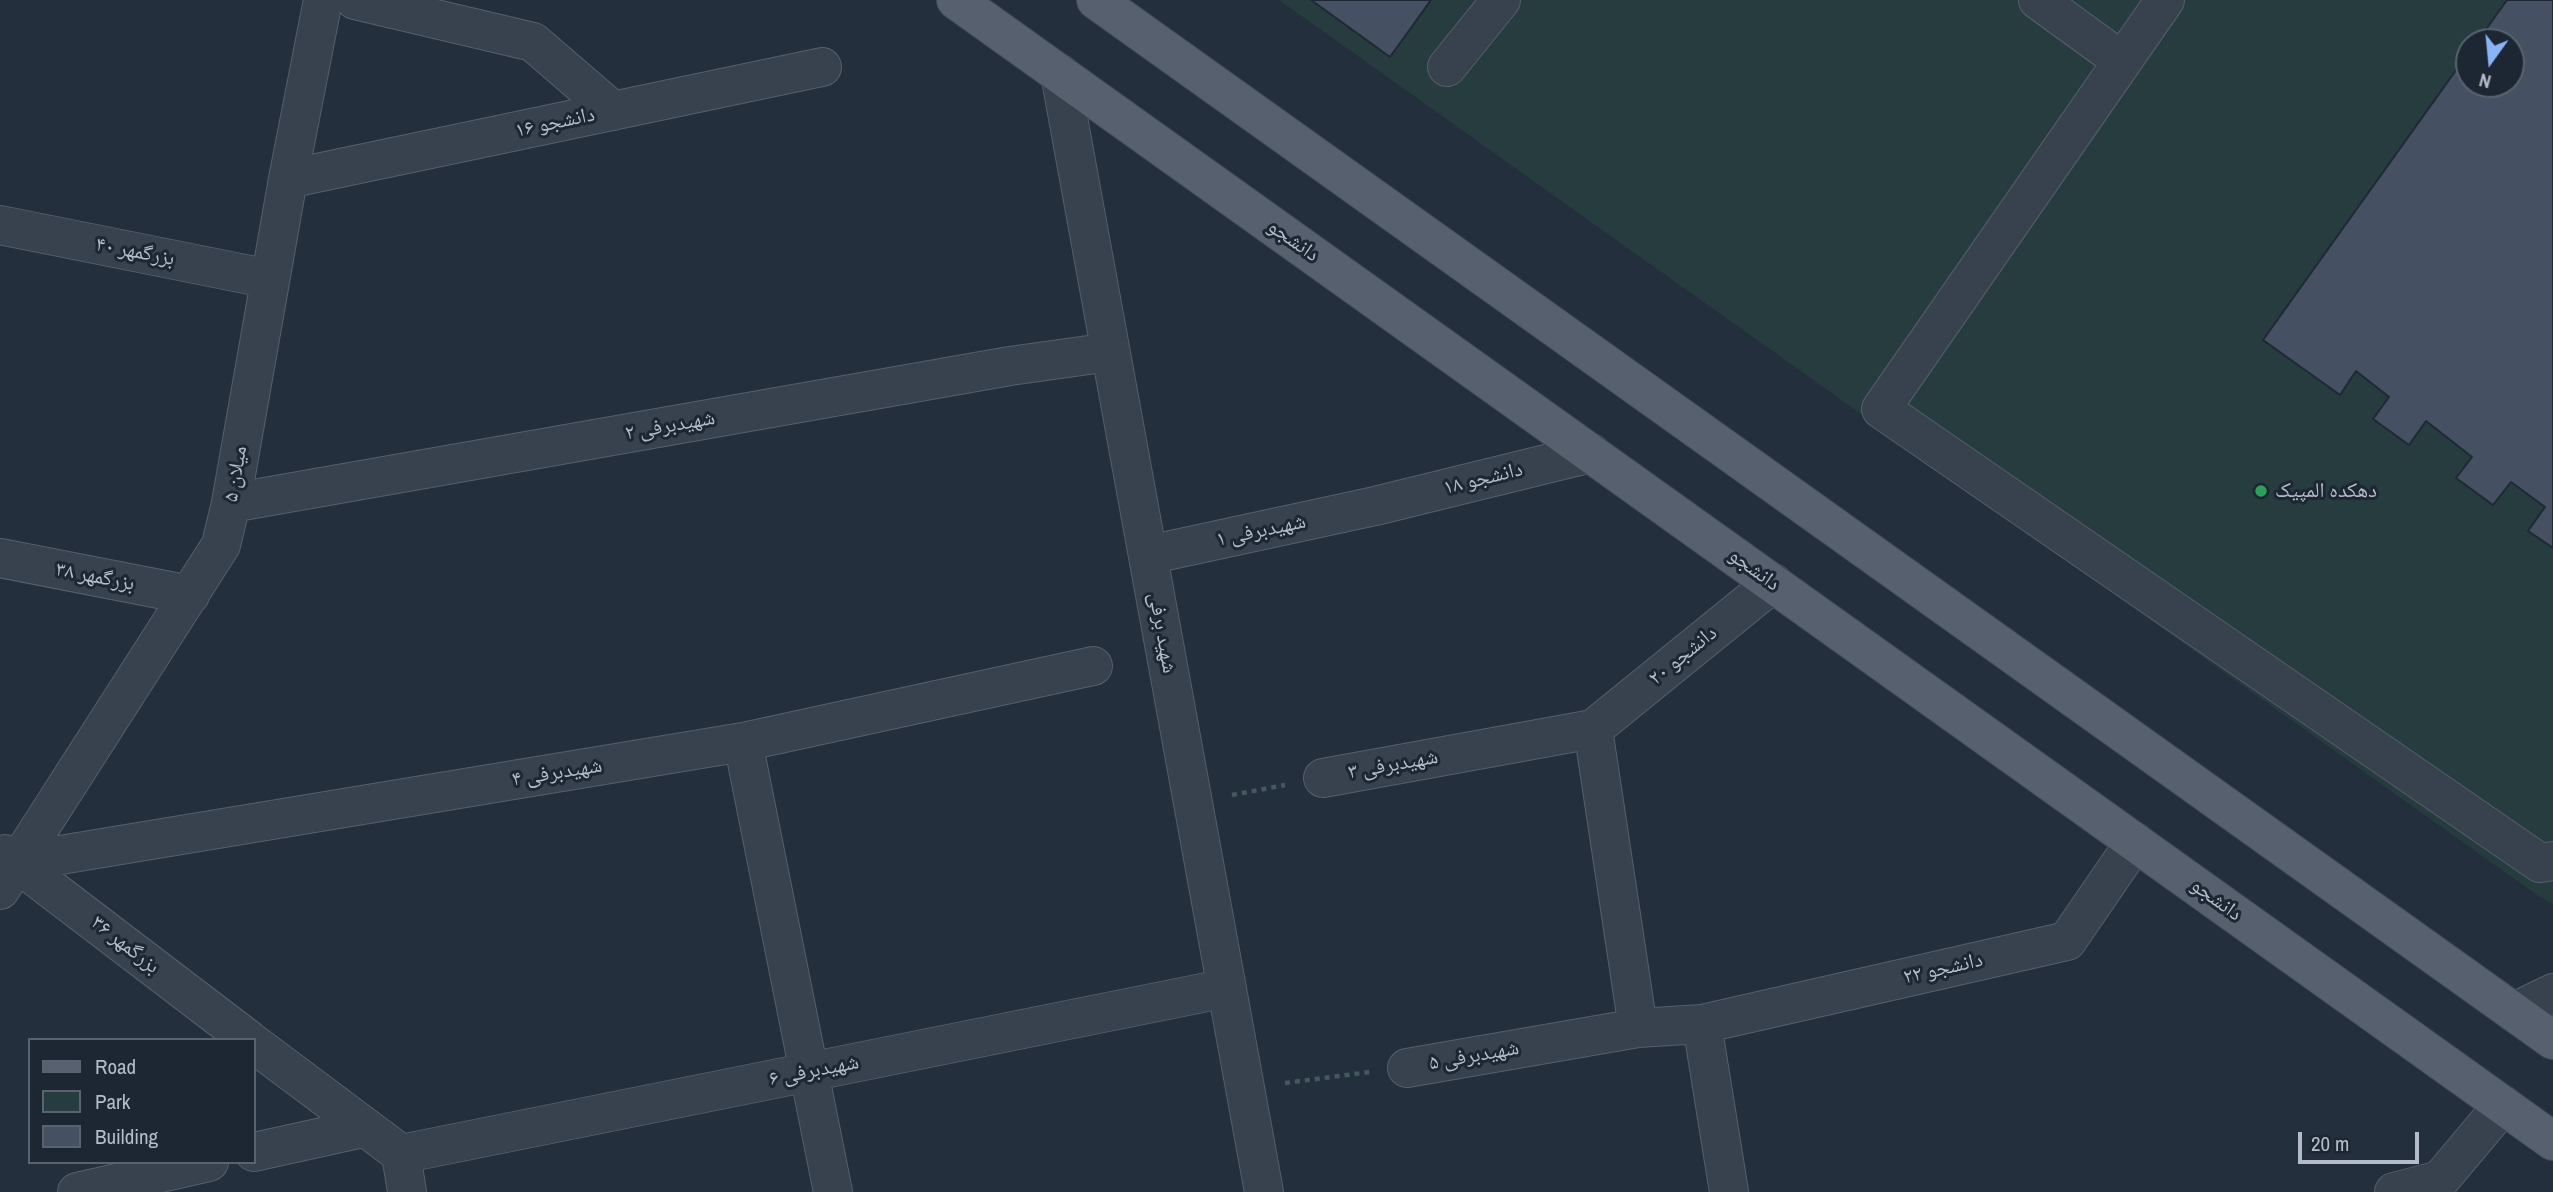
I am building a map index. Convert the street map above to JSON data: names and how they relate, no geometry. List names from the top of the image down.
{
  "streets": {
    "main road": ["دانشجو"],
    "street": [
      "دانشجو ۱۶",
      "بزرگمهر ۴۰",
      "شهیدبرفی ۲",
      "میلان ۵",
      "دانشجو ۱۸",
      "شهیدبرفی ۱",
      "بزرگمهر ۳۸",
      "شهید برفی",
      "دانشجو ۲۰",
      "شهیدبرفی ۳",
      "شهیدبرفی ۴",
      "بزرگمهر ۳۶",
      "دانشجو ۲۲",
      "شهیدبرفی ۵",
      "شهیدبرفی ۶"
    ]
  },
  "crossings": [
    ["دانشجو ۱۶", "میلان ۵"],
    ["دانشجو", "دانشجو ۱۸"],
    ["دانشجو", "شهید برفی"],
    ["دانشجو", "دانشجو ۲۰"],
    ["دانشجو", "دانشجو ۲۲"],
    ["بزرگمهر ۴۰", "میلان ۵"],
    ["شهیدبرفی ۲", "میلان ۵"],
    ["شهیدبرفی ۲", "شهید برفی"],
    ["میلان ۵", "بزرگمهر ۳۸"],
    ["میلان ۵", "شهیدبرفی ۴"],
    ["میلان ۵", "بزرگمهر ۳۶"],
    ["دانشجو ۱۸", "شهیدبرفی ۱"],
    ["شهیدبرفی ۱", "شهید برفی"],
    ["شهید برفی", "شهیدبرفی ۳"],
    ["شهید برفی", "شهیدبرفی ۵"],
    ["شهید برفی", "شهیدبرفی ۶"],
    ["دانشجو ۲۰", "شهیدبرفی ۳"],
    ["شهیدبرفی ۴", "بزرگمهر ۳۶"],
    ["دانشجو ۲۲", "شهیدبرفی ۵"]
  ],
  "places": ["دهکده المپیک"],
  "legend": ["Road", "Park", "Building"],
  "scale_bar": "20 m",
  "north": "bottom"
}
